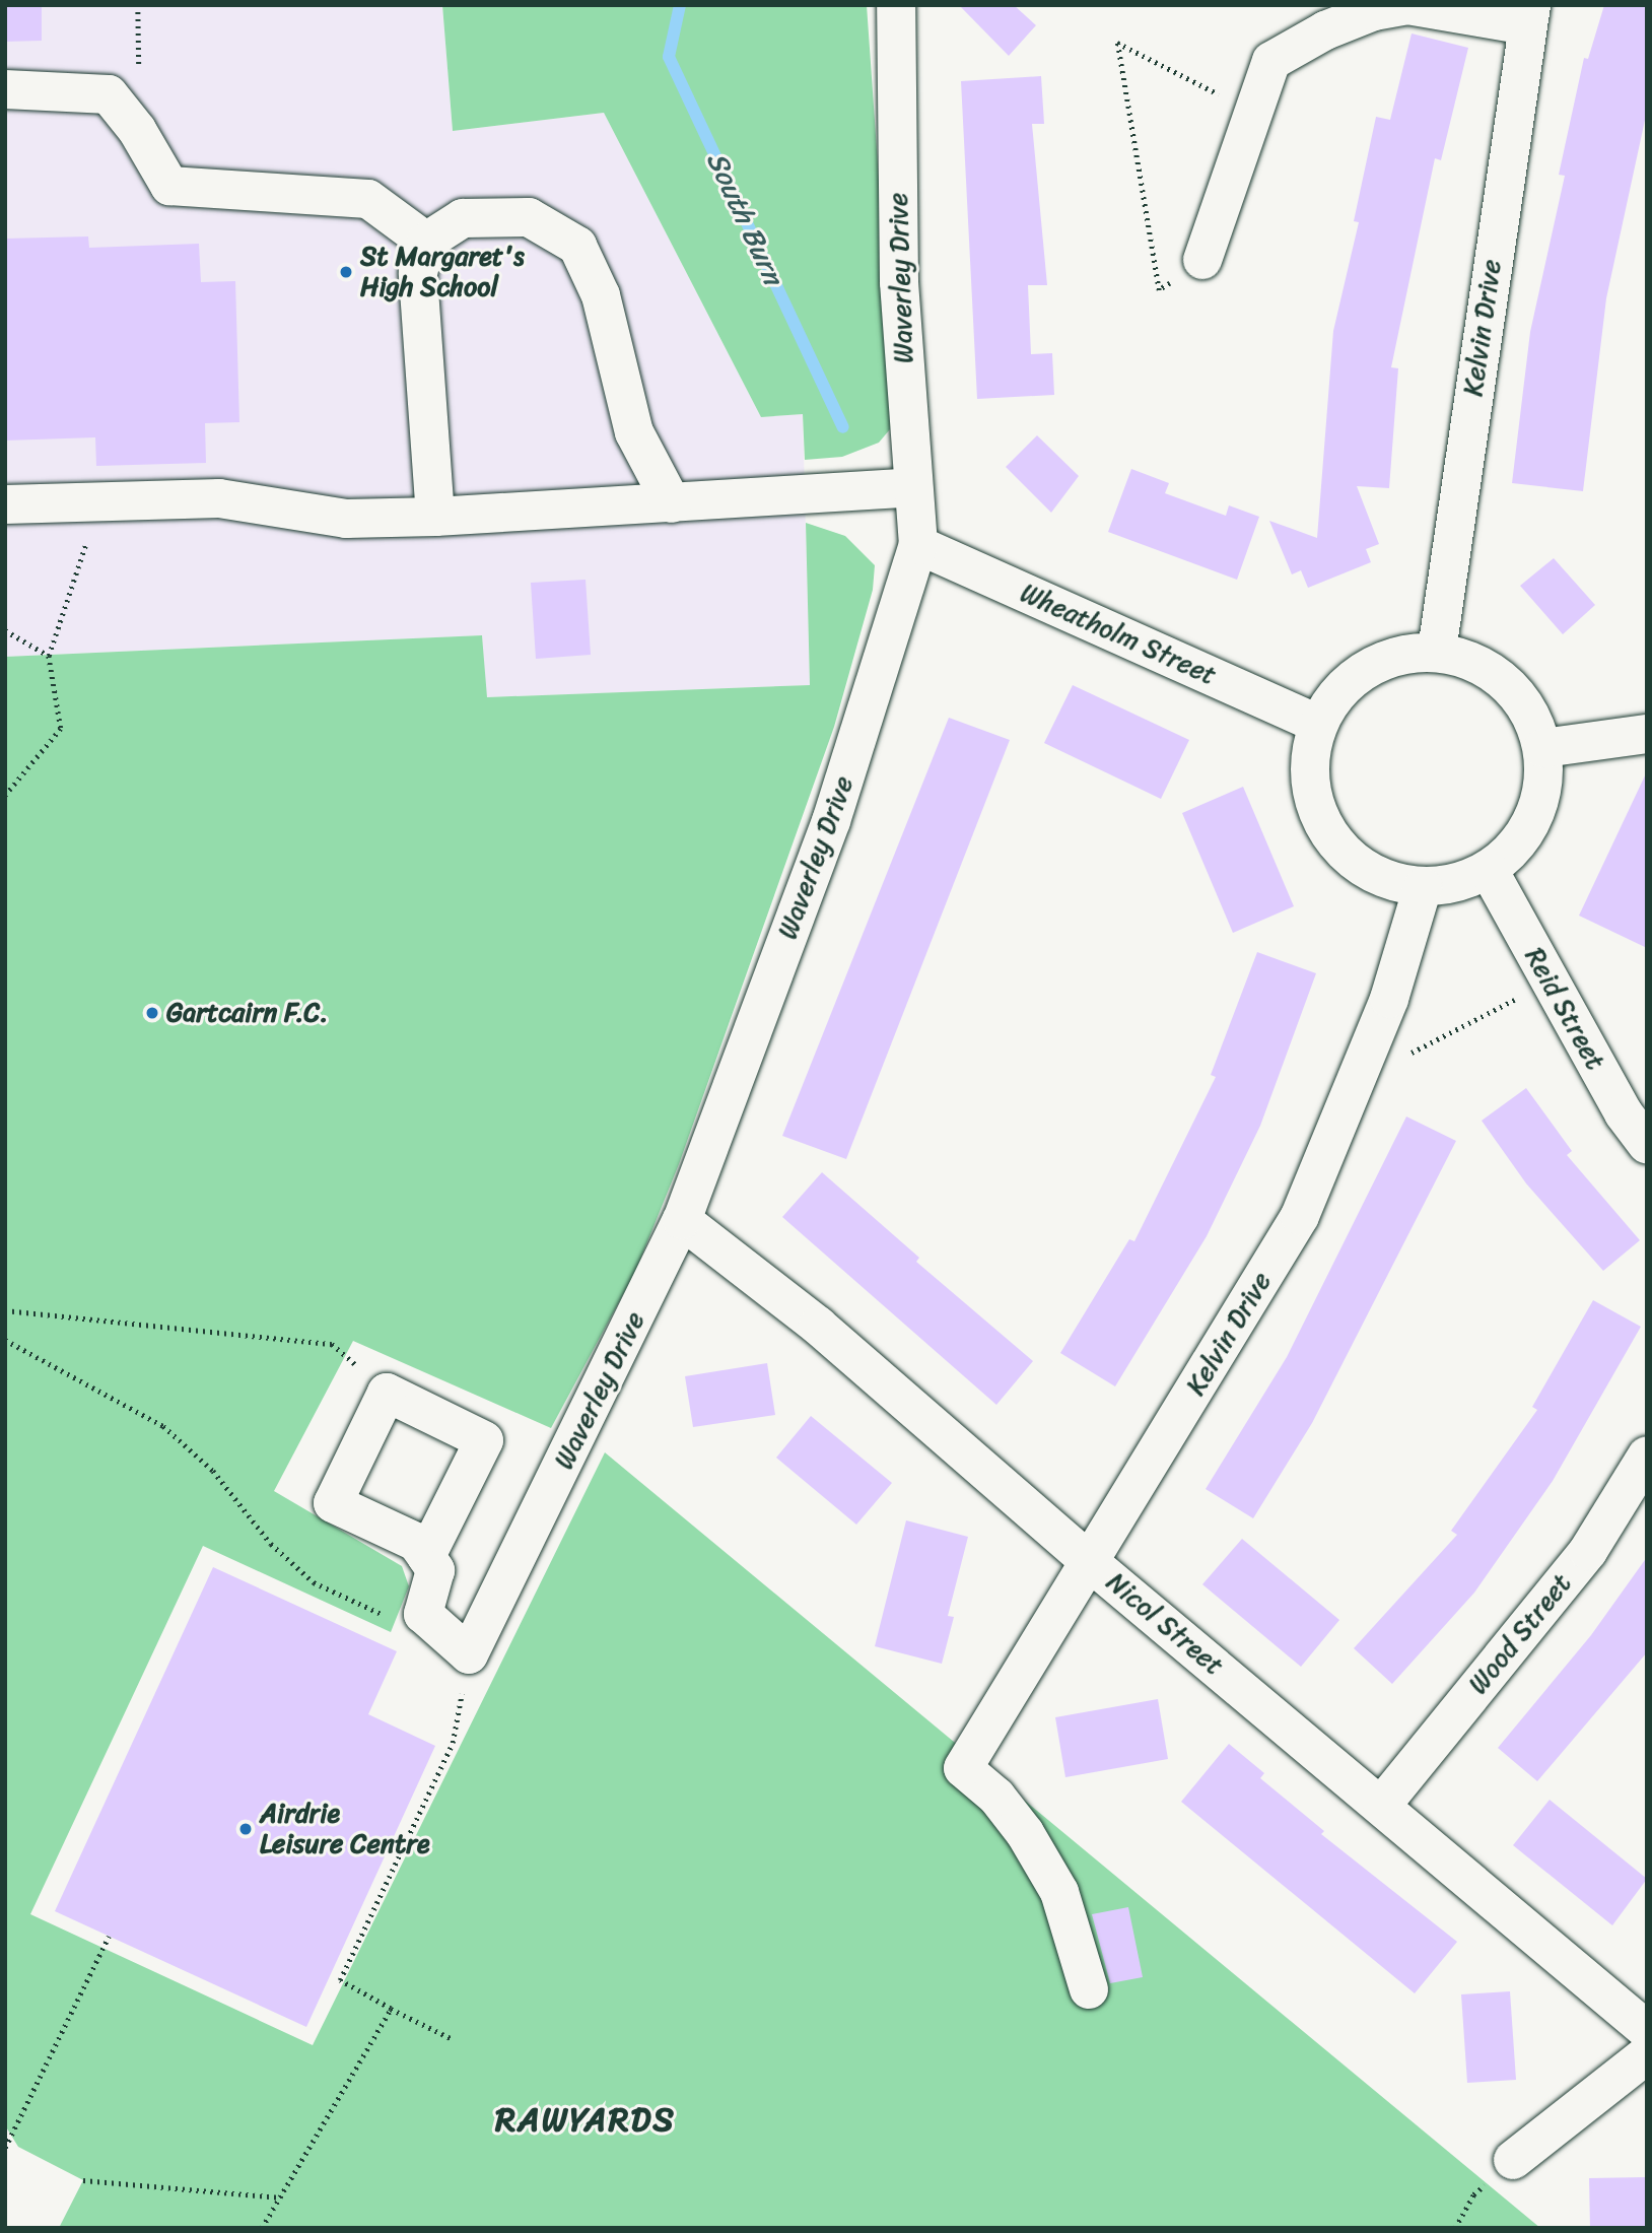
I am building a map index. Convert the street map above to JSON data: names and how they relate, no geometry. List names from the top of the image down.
{
  "streets": {
    "street": [
      "Waverley Drive",
      "Kelvin Drive",
      "Wheatholm Street",
      "Reid Street",
      "Nicol Street",
      "Wood Street"
    ]
  },
  "crossings": [
    ["Waverley Drive", "Wheatholm Street"],
    ["Waverley Drive", "Nicol Street"],
    ["Kelvin Drive", "Wheatholm Street"],
    ["Kelvin Drive", "Reid Street"],
    ["Kelvin Drive", "Nicol Street"],
    ["Wheatholm Street", "Reid Street"],
    ["Nicol Street", "Wood Street"]
  ],
  "districts": ["RAWYARDS"],
  "water": ["South Burn"],
  "places": ["St Margaret's High School", "Gartcairn F.C.", "Airdrie Leisure Centre"]
}
